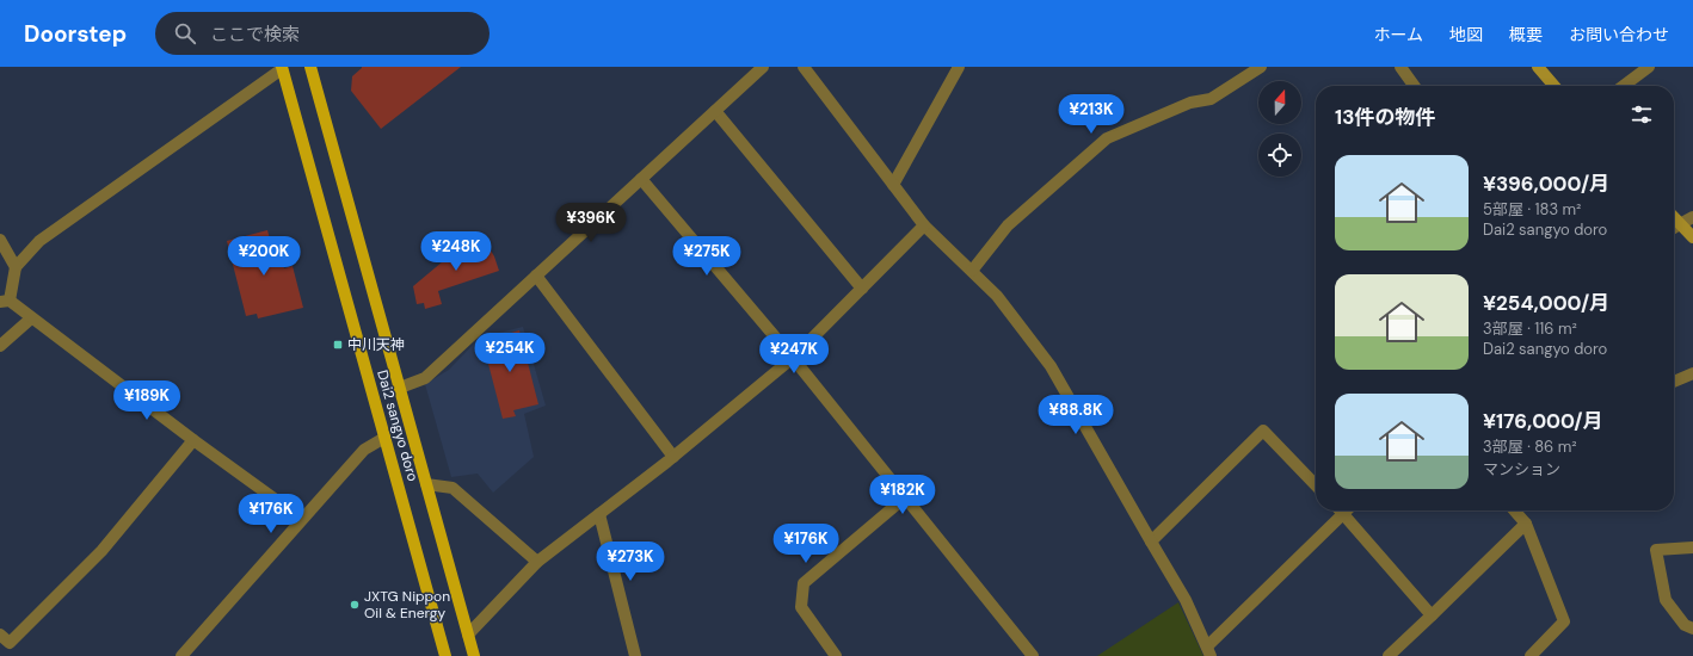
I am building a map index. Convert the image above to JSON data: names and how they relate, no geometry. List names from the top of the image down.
{
  "streets": {
    "main road": ["Dai2 sangyo doro"]
  },
  "places": {
    "transit": ["中川天神"],
    "other": ["JXTG Nippon Oil & Energy"]
  },
  "north": "top",
  "page": {
    "header": "Doorstep",
    "search": "ここで検索",
    "nav": [
      "ホーム",
      "地図",
      "概要",
      "お問い合わせ"
    ],
    "heading": "13件の物件",
    "price": [
      "¥213K",
      "¥396K",
      "¥248K",
      "¥200K",
      "¥275K",
      "¥254K",
      "¥247K",
      "¥189K",
      "¥88.8K",
      "¥182K",
      "¥176K",
      "¥176K",
      "¥273K"
    ],
    "list": [
      {
        "name": "¥396,000/月",
        "note": "5部屋 · 183 m² · Dai2 sangyo doro"
      },
      {
        "name": "¥254,000/月",
        "note": "3部屋 · 116 m² · Dai2 sangyo doro"
      },
      {
        "name": "¥176,000/月",
        "note": "3部屋 · 86 m² · マンション"
      }
    ]
  }
}
